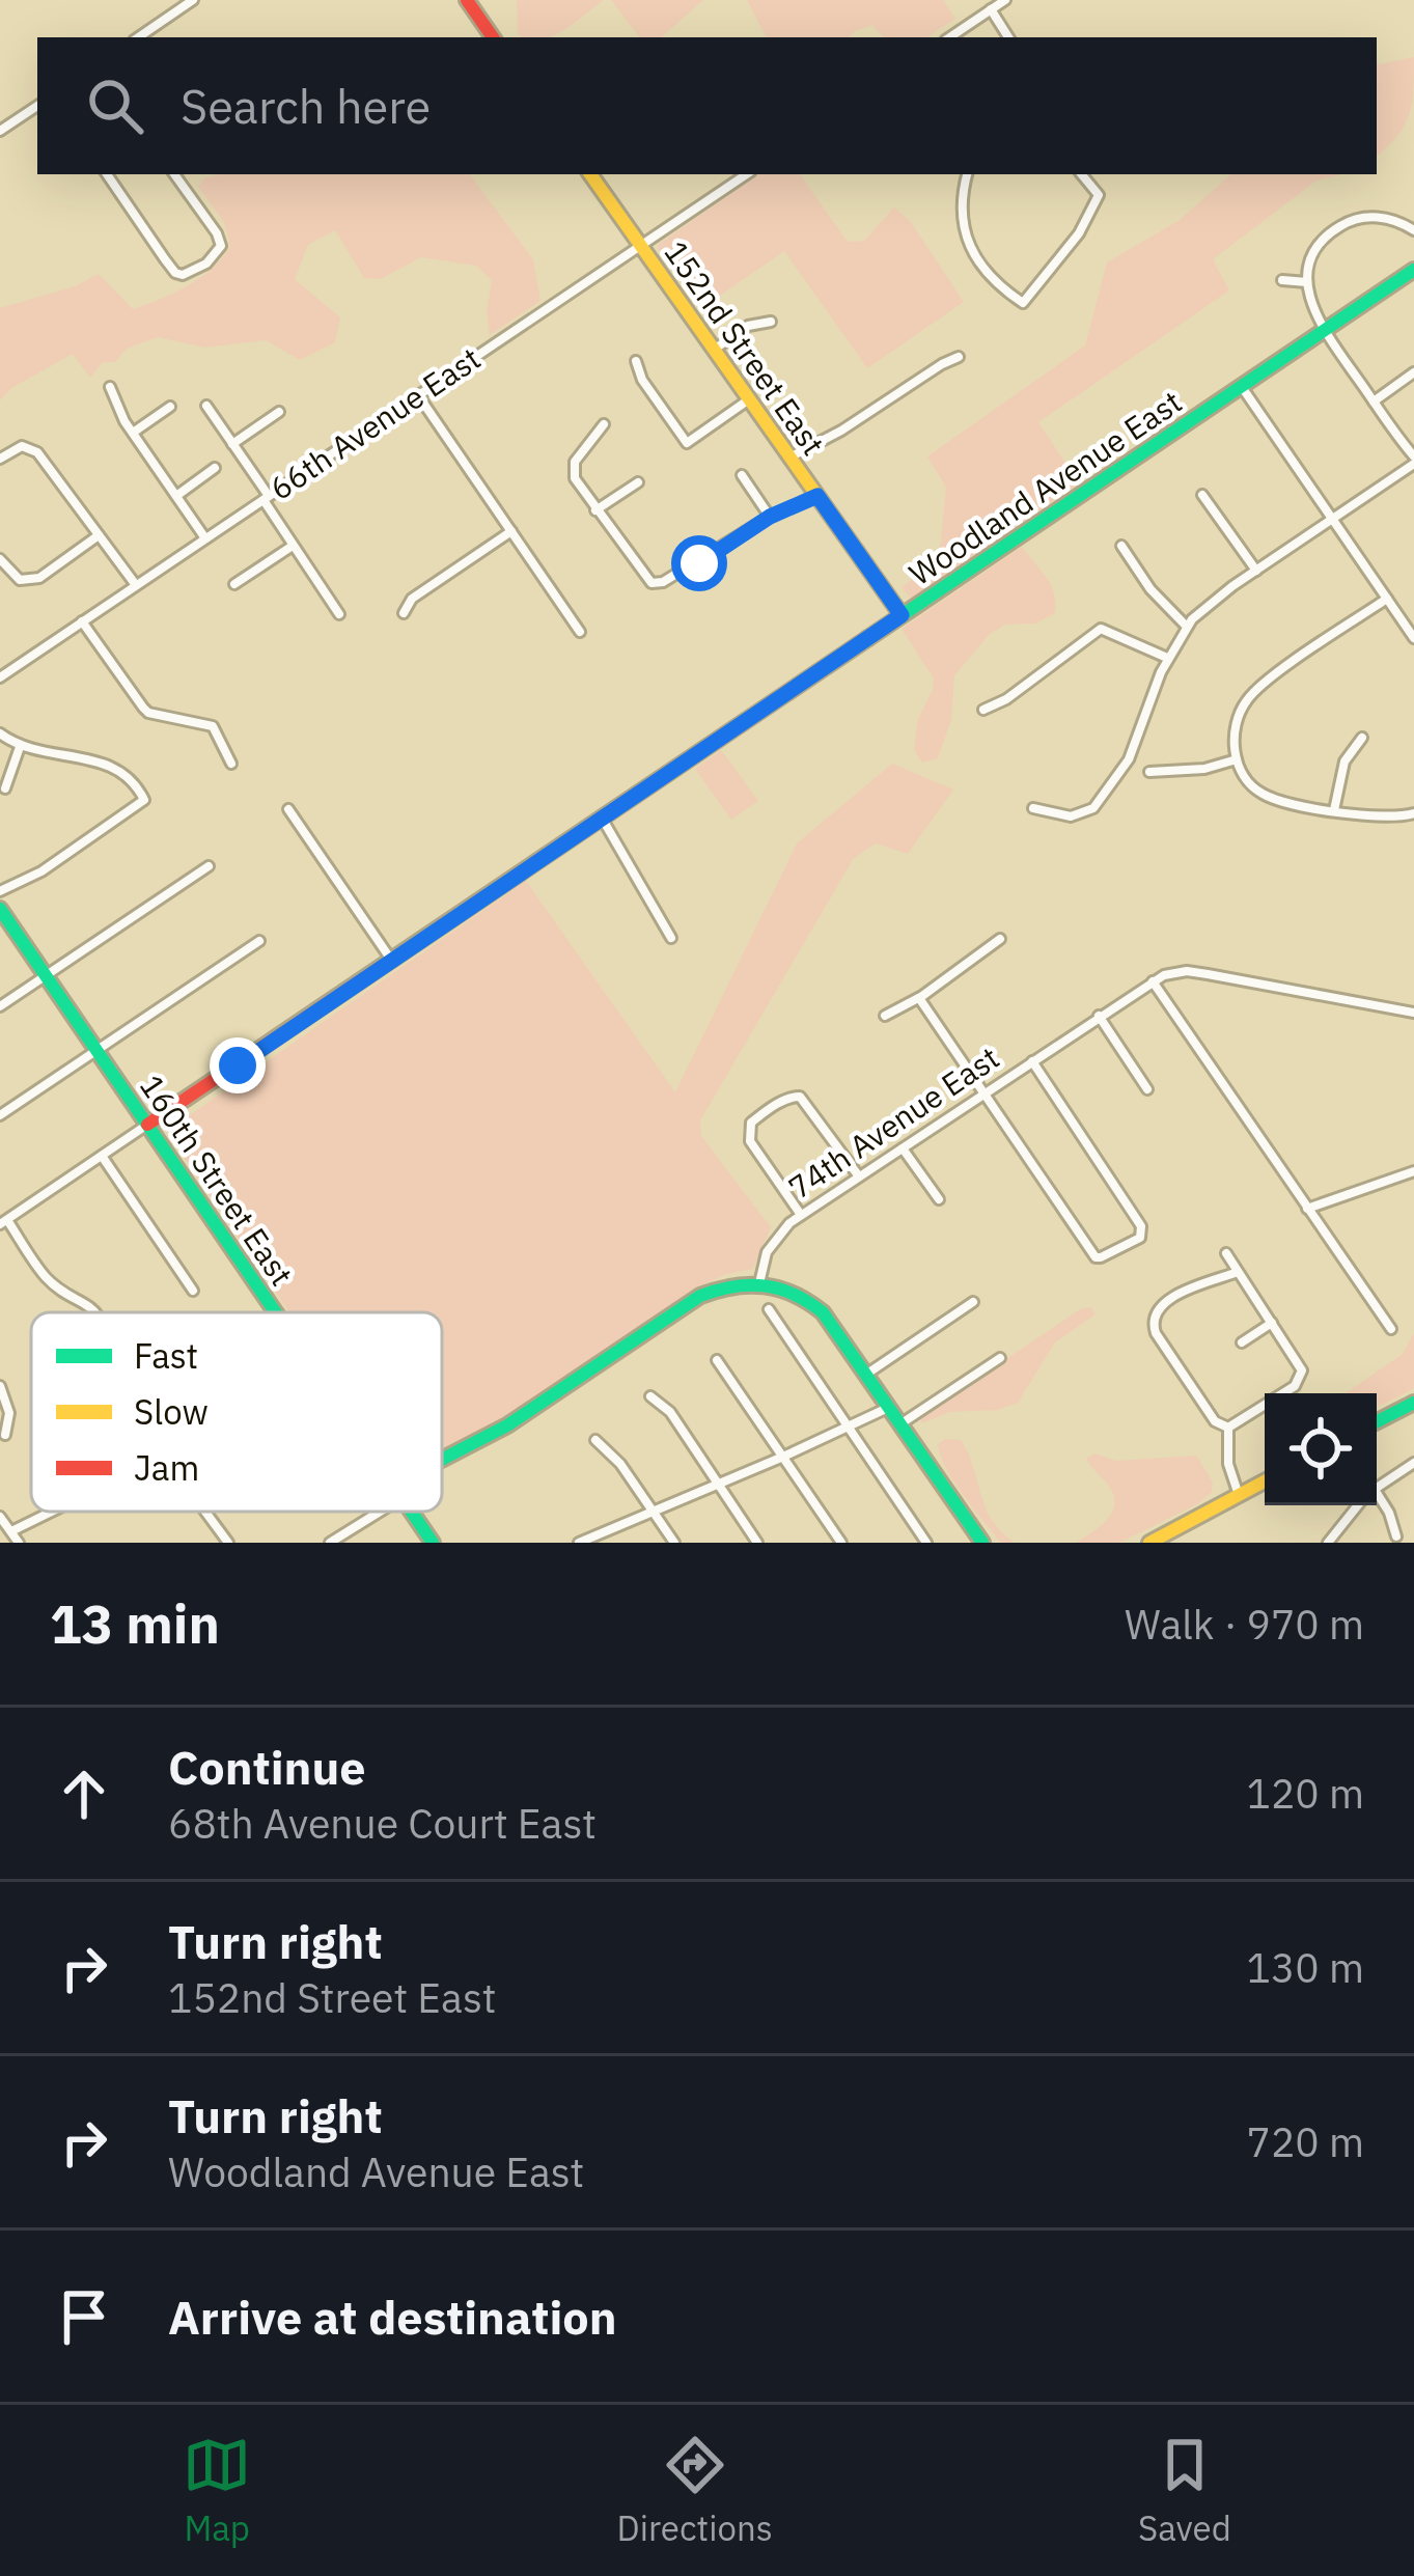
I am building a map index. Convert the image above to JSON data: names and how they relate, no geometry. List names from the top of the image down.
{
  "streets": {
    "street": [
      "152nd Street East",
      "66th Avenue East",
      "Woodland Avenue East",
      "74th Avenue East",
      "160th Street East"
    ]
  },
  "crossings": [
    ["152nd Street East", "66th Avenue East"],
    ["152nd Street East", "Woodland Avenue East"],
    ["Woodland Avenue East", "160th Street East"]
  ],
  "legend": ["Fast", "Slow", "Jam"],
  "page": {
    "search": "Search here",
    "heading": ["13 min", "Walk · 970 m"],
    "list": [
      ["Continue", "68th Avenue Court East", "120 m"],
      ["Turn right", "152nd Street East", "130 m"],
      ["Turn right", "Woodland Avenue East", "720 m"],
      "Arrive at destination"
    ],
    "nav": ["Map", "Directions", "Saved"]
  }
}
